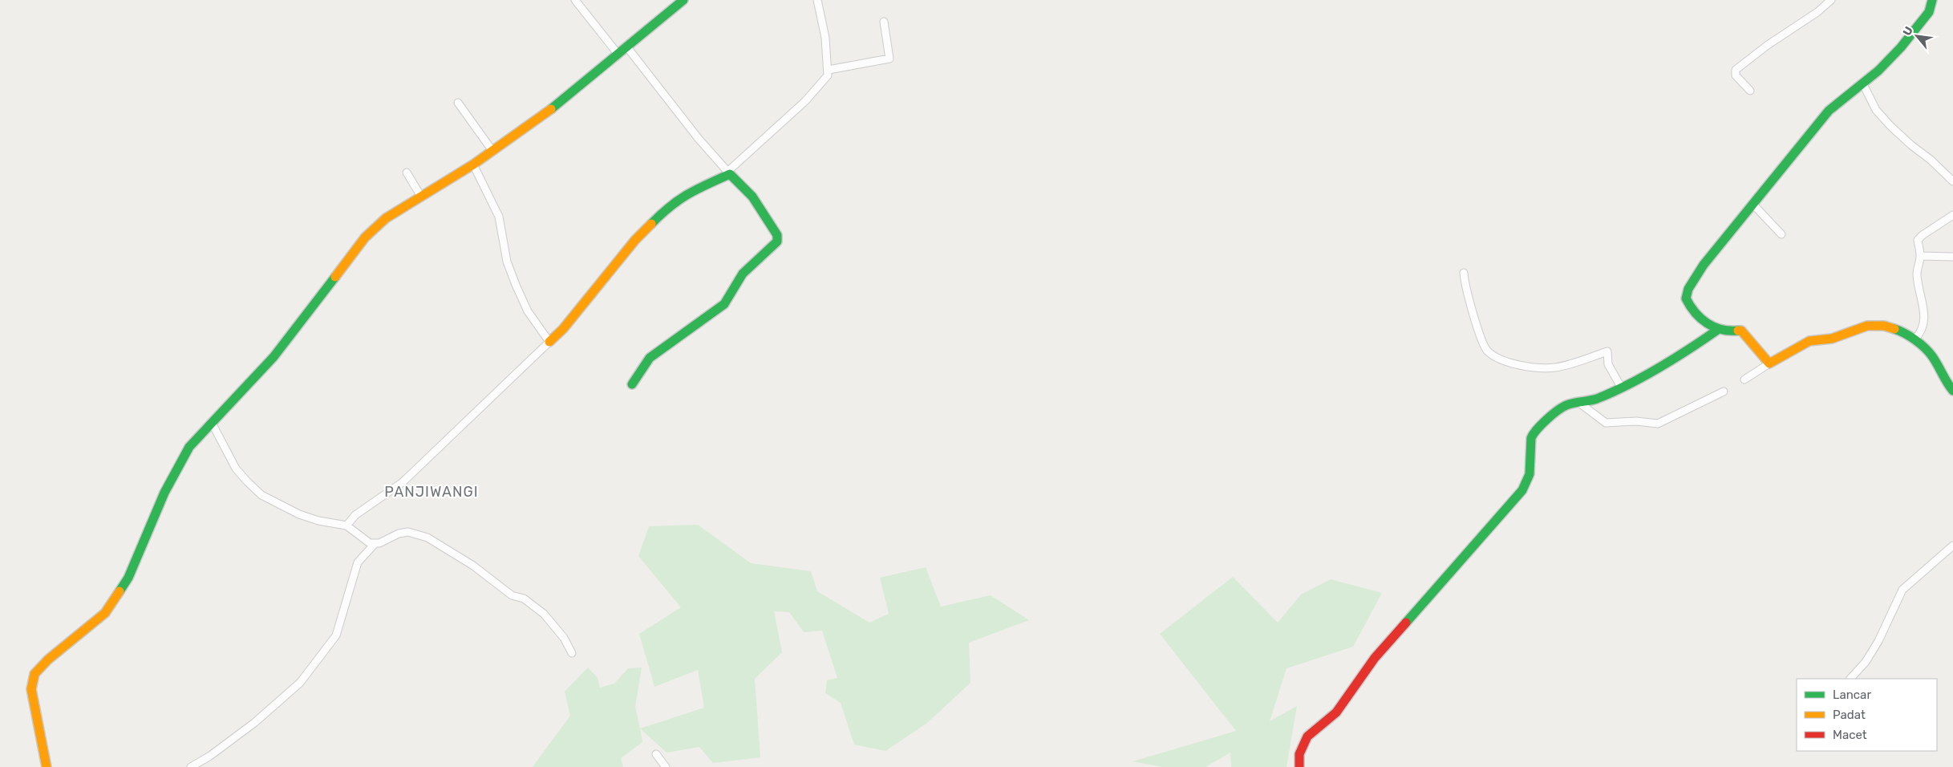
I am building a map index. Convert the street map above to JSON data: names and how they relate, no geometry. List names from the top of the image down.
{
  "districts": ["PANJIWANGI"],
  "legend": ["Lancar", "Padat", "Macet"],
  "north": "top left"
}
